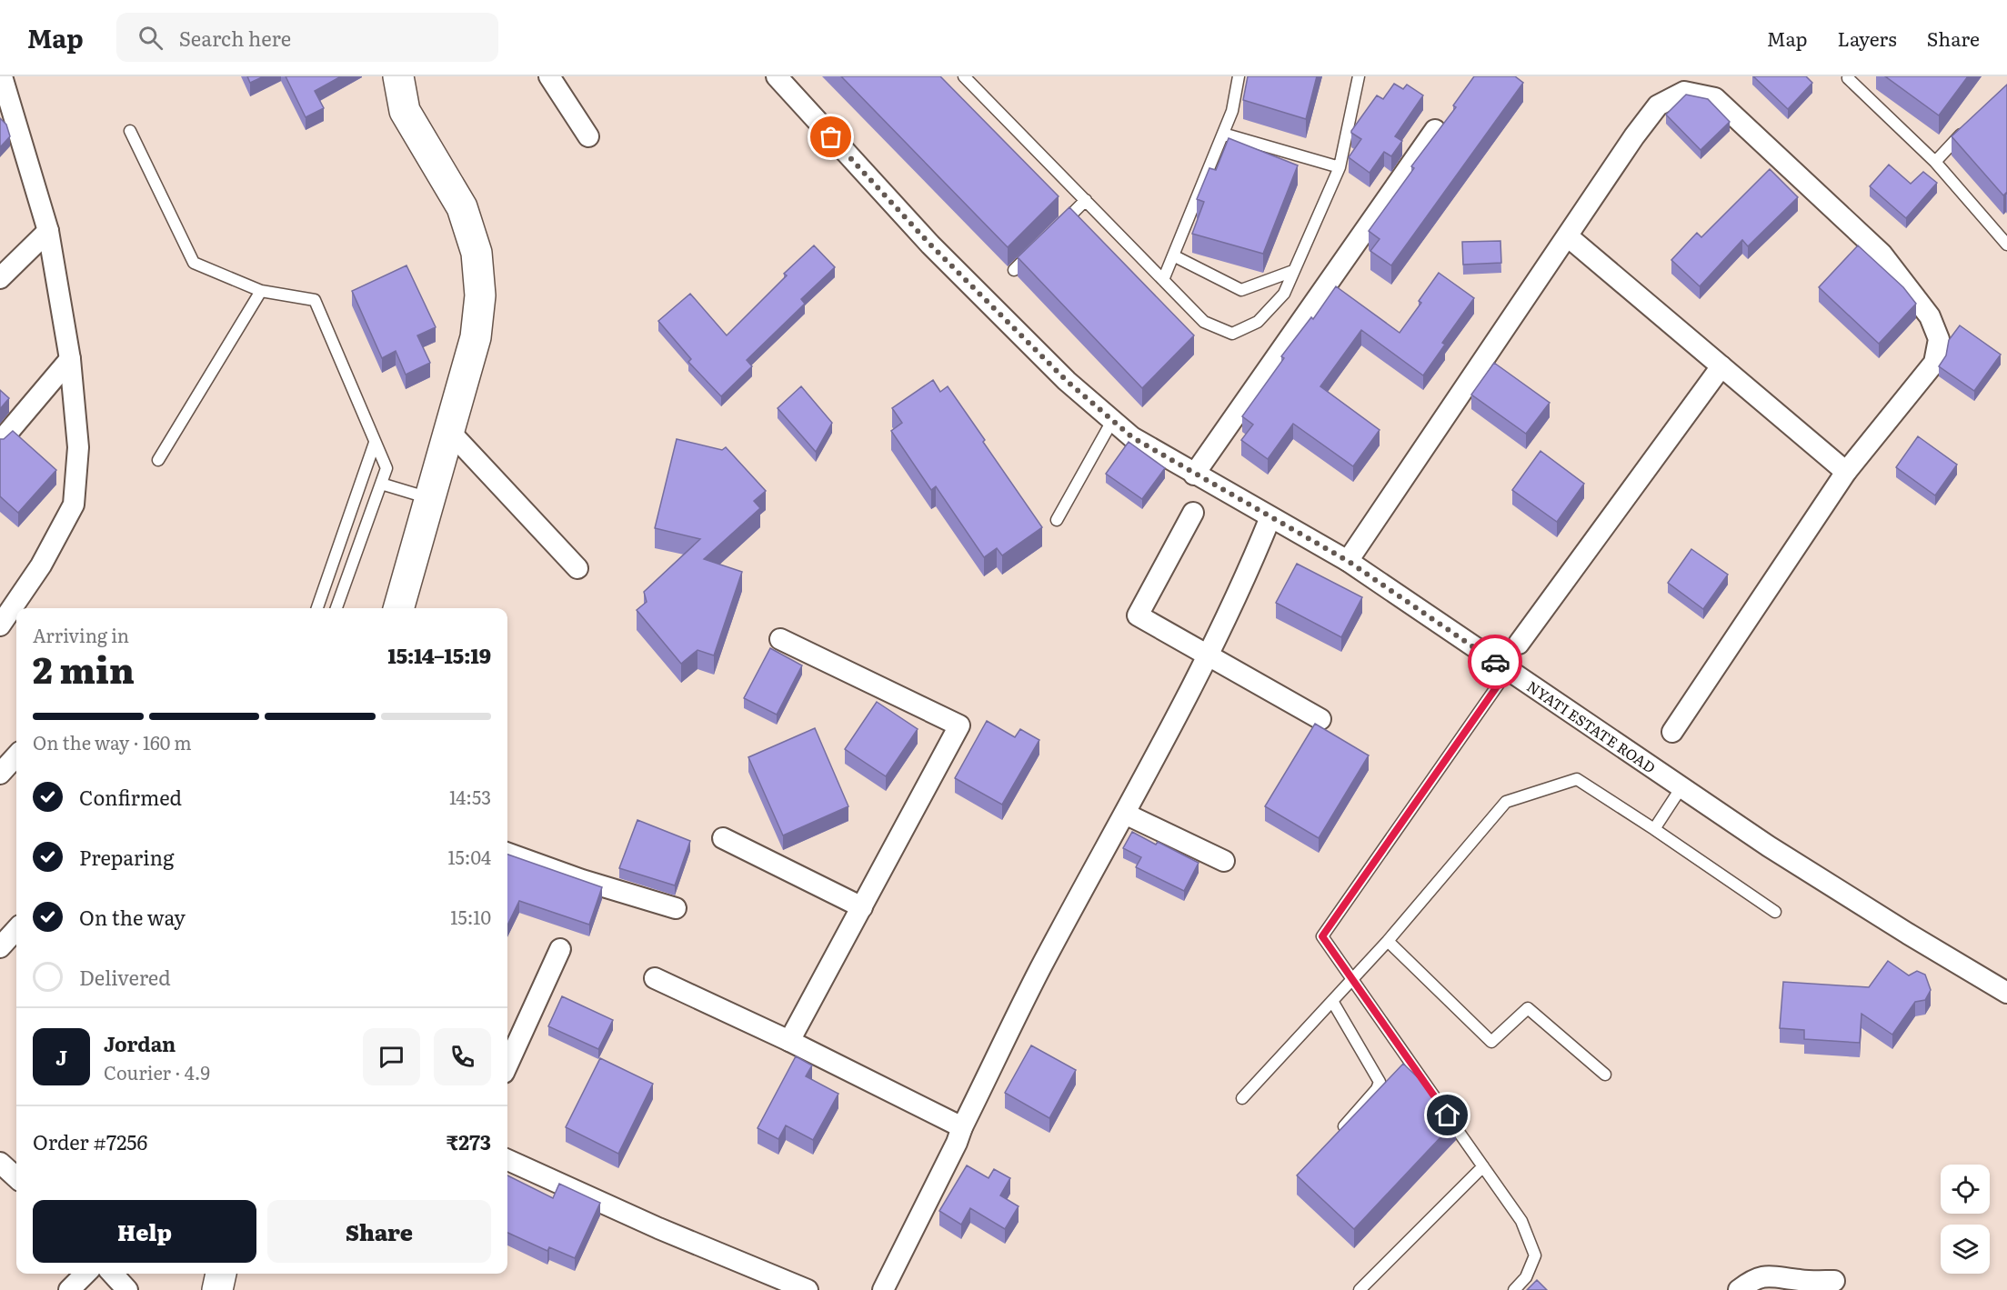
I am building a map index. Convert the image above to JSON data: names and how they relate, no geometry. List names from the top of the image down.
{
  "streets": {
    "street": ["NYATI ESTATE ROAD"]
  },
  "page": {
    "header": "Map",
    "search": "Search here",
    "nav": ["Map", "Layers", "Share"],
    "heading": ["2 min", "Arriving in", "15:14–15:19"],
    "panel": [
      "Jordan",
      "Courier · 4.9",
      "Order #7256",
      "₹273"
    ],
    "bar": "On the way · 160 m",
    "list": [
      ["Confirmed", "14:53"],
      ["Preparing", "15:04"],
      ["On the way", "15:10"],
      "Delivered"
    ],
    "round": "J",
    "buttons": ["Help", "Share"]
  }
}
